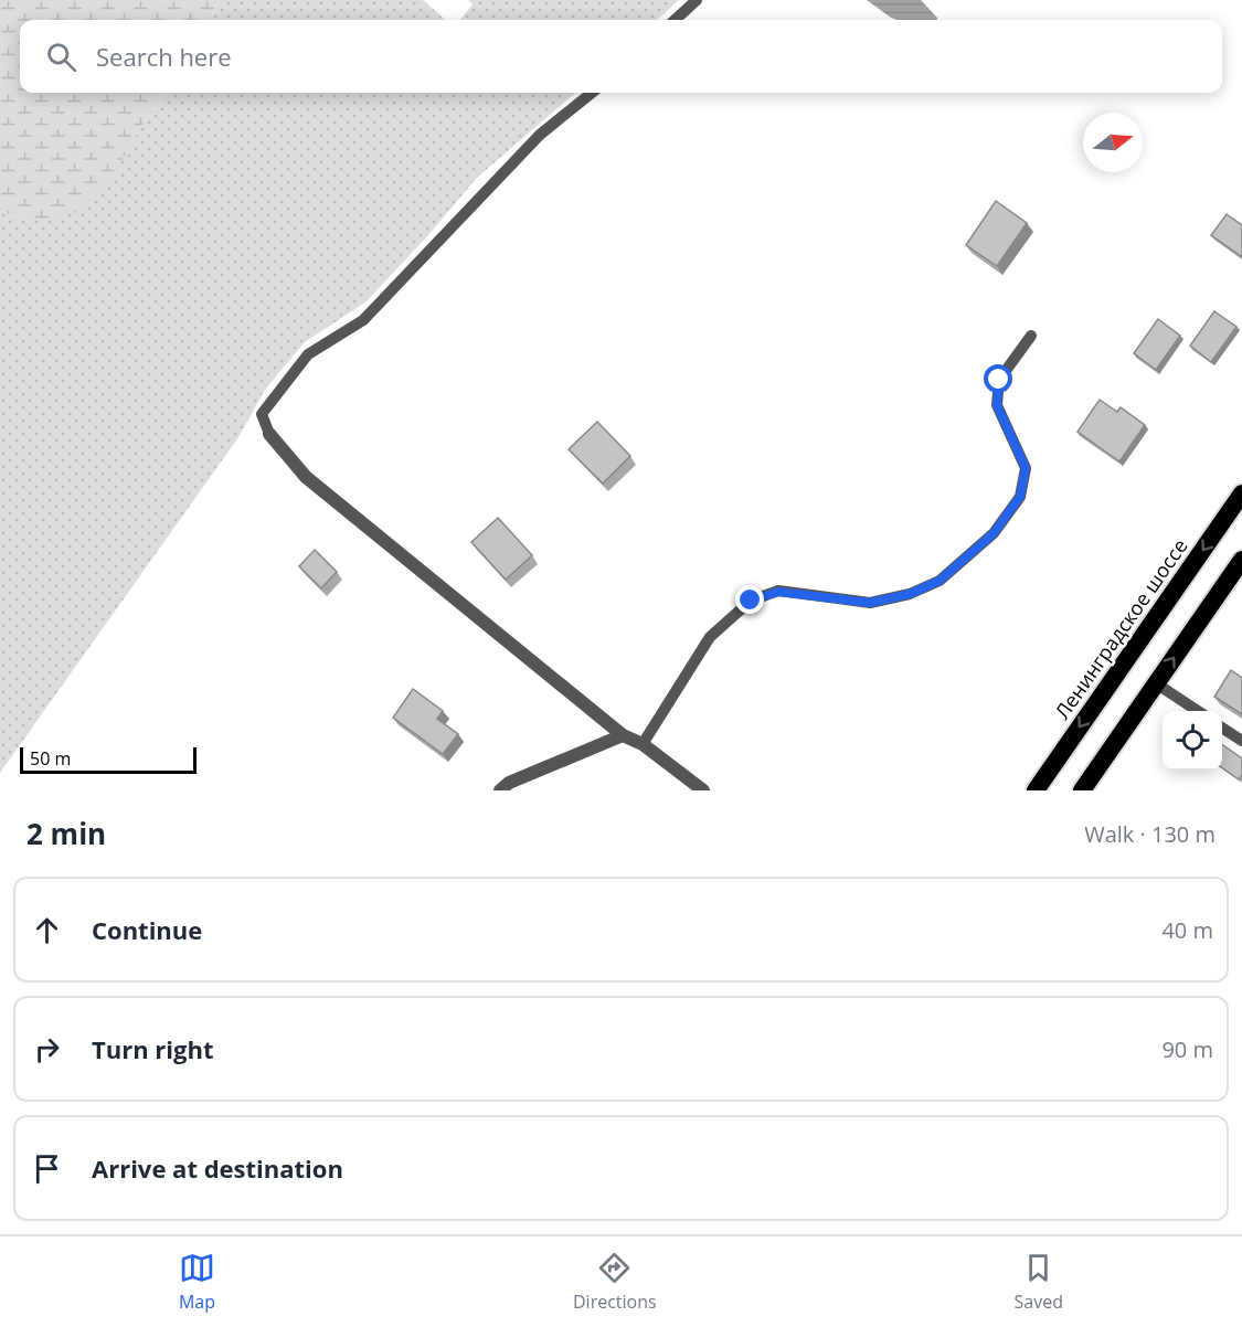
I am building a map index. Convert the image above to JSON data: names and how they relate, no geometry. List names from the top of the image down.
{
  "streets": {
    "highway": ["Ленинградское шоссе"]
  },
  "scale_bar": "50 m",
  "north": "right",
  "page": {
    "search": "Search here",
    "scale": "50 m",
    "heading": ["2 min", "Walk · 130 m"],
    "list": [
      ["Continue", "40 m"],
      ["Turn right", "90 m"],
      "Arrive at destination"
    ],
    "nav": ["Map", "Directions", "Saved"]
  }
}
